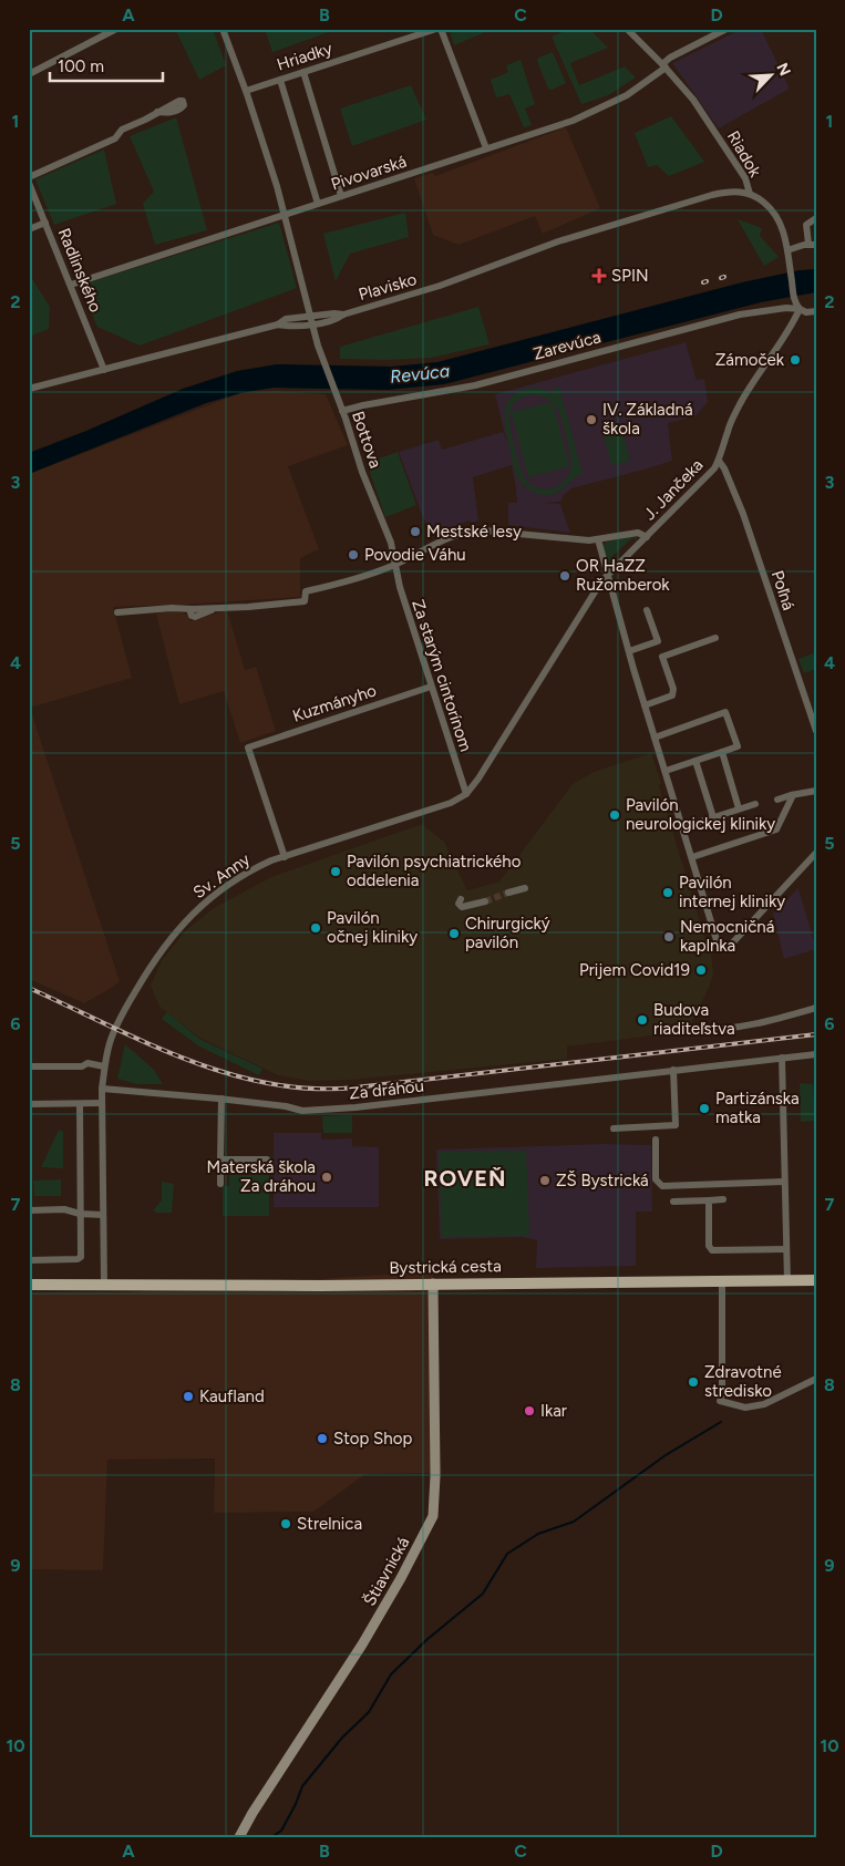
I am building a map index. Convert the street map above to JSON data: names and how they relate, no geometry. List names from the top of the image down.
{
  "streets": {
    "main road": ["Bystrická cesta"],
    "street": [
      "Hriadky",
      "Riadok",
      "Pivovarská",
      "Radlinského",
      "Plavisko",
      "Zarevúca",
      "Bottova",
      "J. Jančeka",
      "Poľná",
      "Za starým cintorínom",
      "Kuzmányho",
      "Sv. Anny",
      "Za dráhou",
      "Štiavnická"
    ]
  },
  "crossings": [
    ["Hriadky", "Bottova"],
    ["Riadok", "Pivovarská"],
    ["Riadok", "Plavisko"],
    ["Riadok", "Zarevúca"],
    ["Pivovarská", "Radlinského"],
    ["Pivovarská", "Bottova"],
    ["Radlinského", "Plavisko"],
    ["Plavisko", "Bottova"],
    ["Zarevúca", "Bottova"],
    ["Bottova", "Za starým cintorínom"],
    ["J. Jančeka", "Poľná"],
    ["J. Jančeka", "Za starým cintorínom"],
    ["J. Jančeka", "Sv. Anny"],
    ["Za starým cintorínom", "Kuzmányho"],
    ["Za starým cintorínom", "Sv. Anny"],
    ["Kuzmányho", "Sv. Anny"],
    ["Bystrická cesta", "Štiavnická"]
  ],
  "districts": ["ROVEŇ"],
  "water": ["Revúca"],
  "places": {
    "health": ["SPIN"],
    "other": [
      "Zámoček",
      "IV. Základná škola",
      "Mestské lesy",
      "Povodie Váhu",
      "OR HaZZ Ružomberok",
      "Pavilón neurologickej kliniky",
      "Pavilón psychiatrického oddelenia",
      "Pavilón internej kliniky",
      "Pavilón očnej kliniky",
      "Chirurgický pavilón",
      "Nemocničná kaplnka",
      "Prijem Covid19",
      "Budova riaditeľstva",
      "Partizánska matka",
      "Materská škola Za dráhou",
      "ZŠ Bystrická",
      "Zdravotné stredisko",
      "Kaufland",
      "Ikar",
      "Stop Shop",
      "Strelnica"
    ]
  },
  "scale_bar": "100 m",
  "north": "top right",
  "grid": {
    "columns": [
      "A",
      "B",
      "C",
      "D"
    ],
    "rows": [
      "1",
      "2",
      "3",
      "4",
      "5",
      "6",
      "7",
      "8",
      "9",
      "10"
    ]
  }
}
